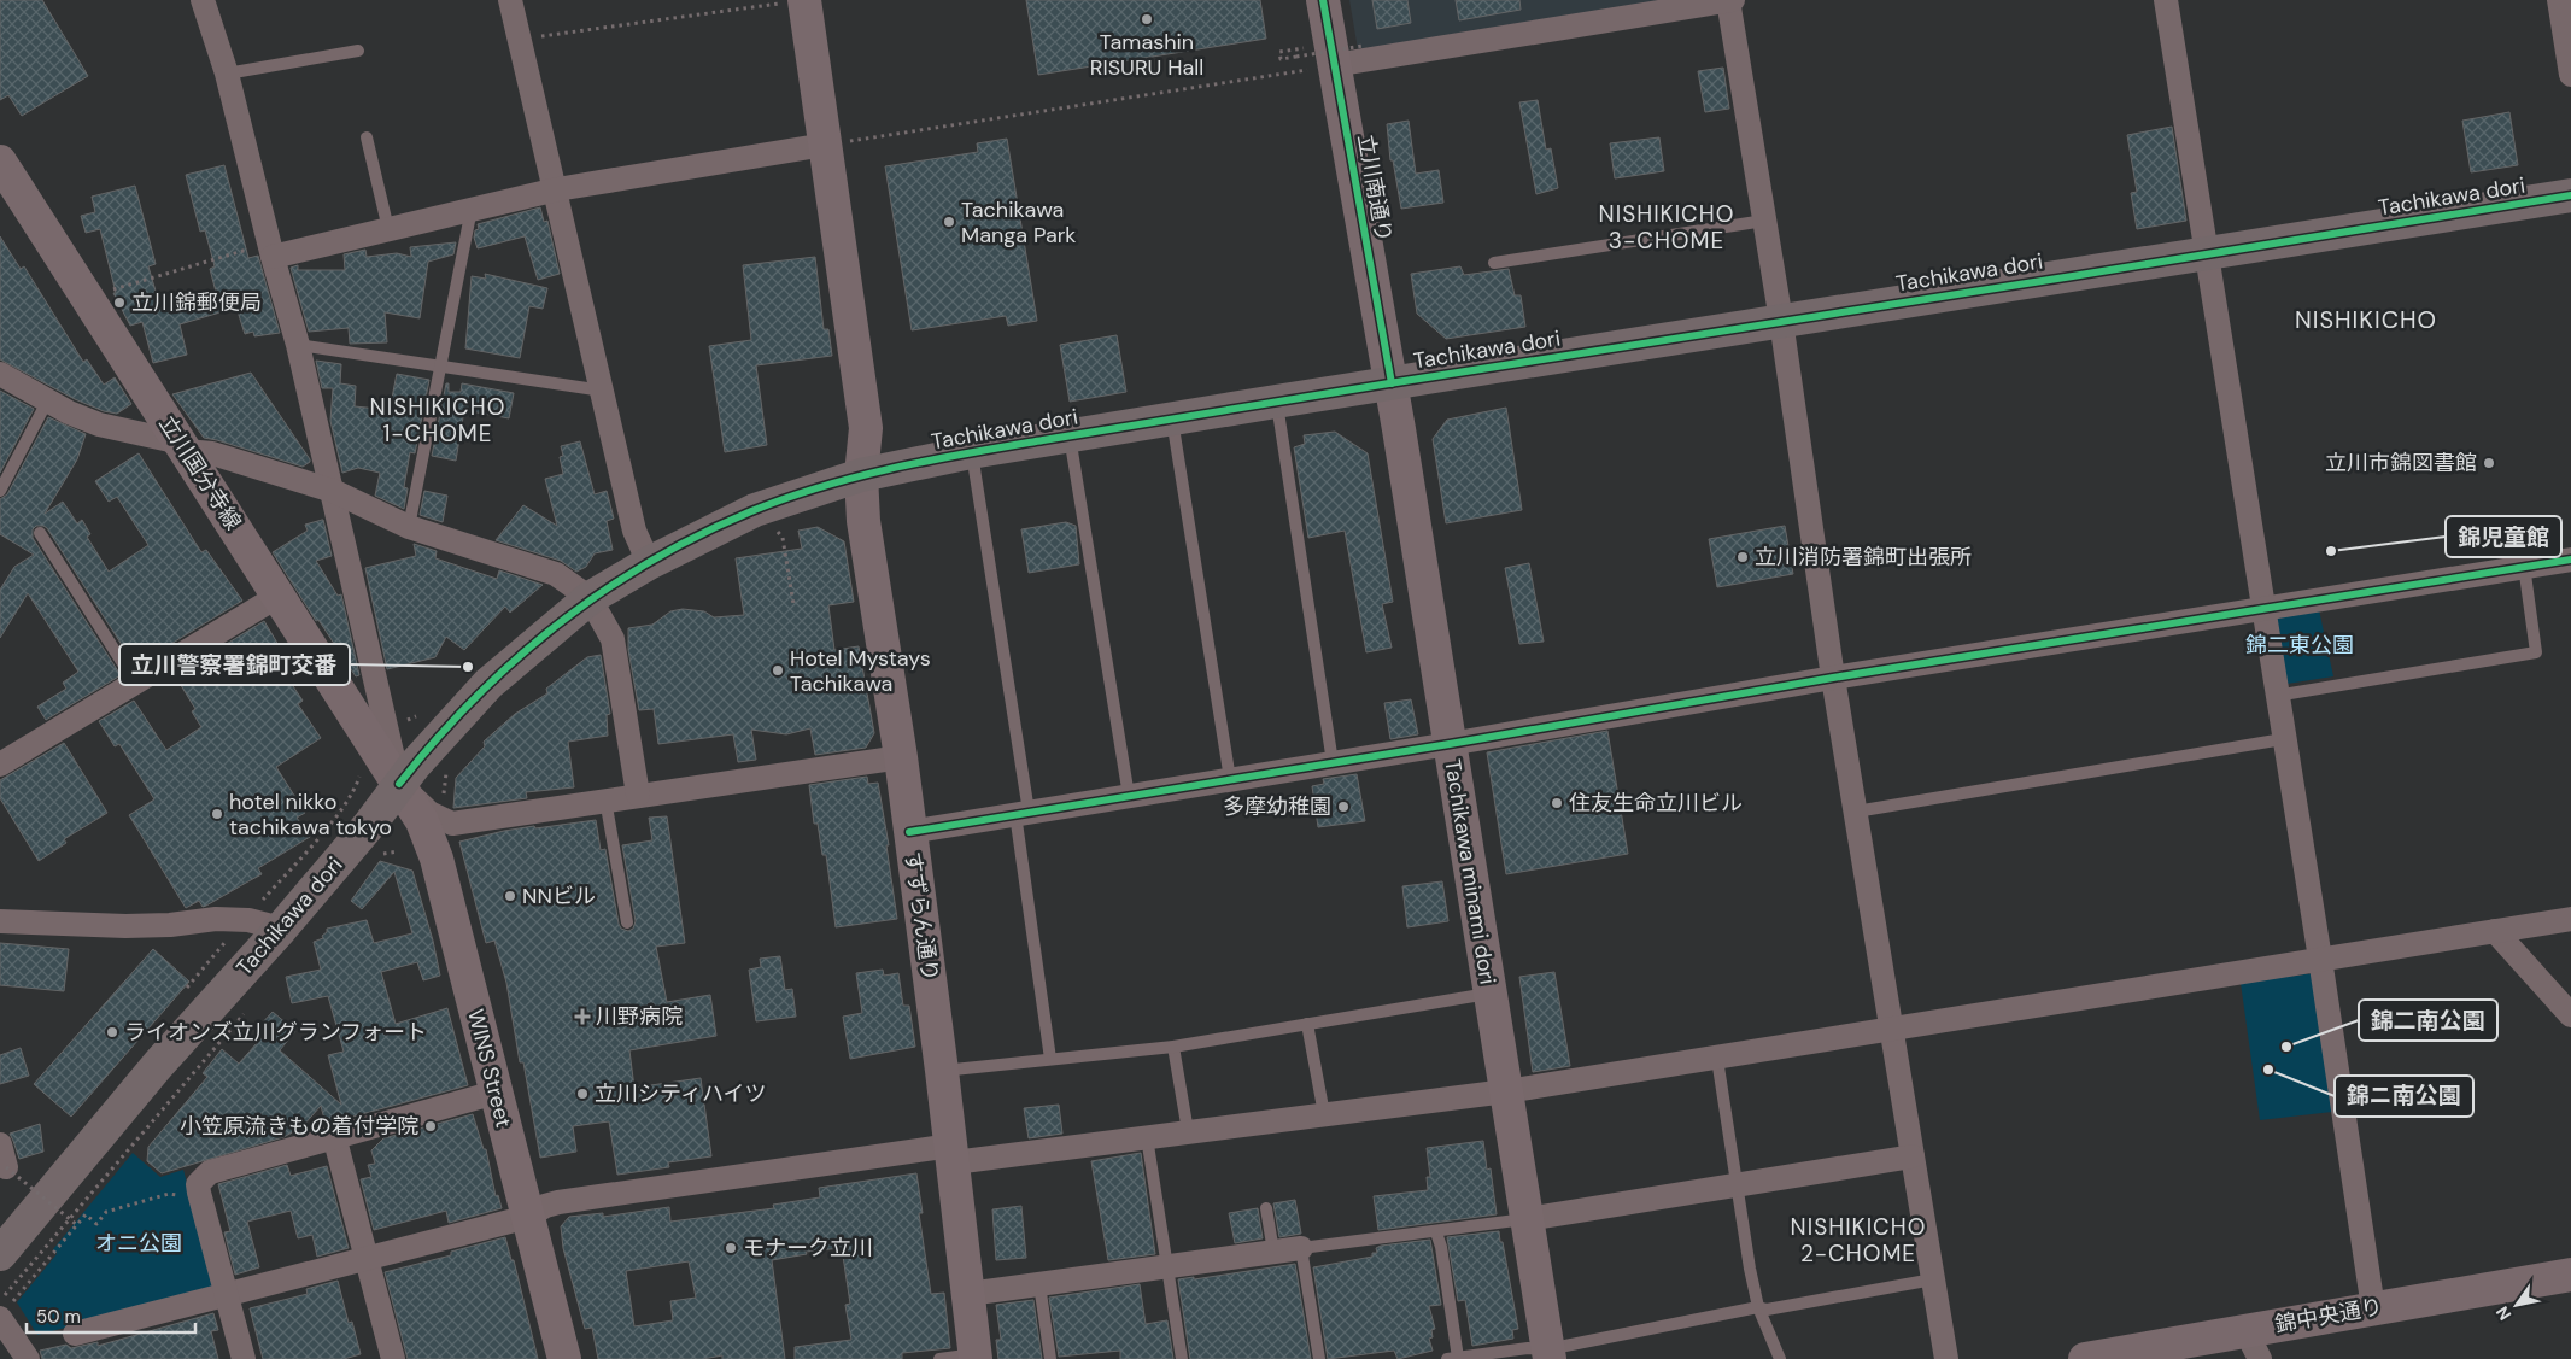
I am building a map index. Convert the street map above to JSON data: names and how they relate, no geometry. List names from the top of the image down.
{
  "streets": {
    "main road": ["Tachikawa dori"],
    "street": [
      "立川南通り",
      "立川国分寺線",
      "Tachikawa minami dori",
      "すずらん通り",
      "WINS Street",
      "錦中央通り"
    ]
  },
  "crossings": [
    ["立川南通り", "Tachikawa dori"],
    ["立川南通り", "Tachikawa minami dori"],
    ["Tachikawa dori", "立川国分寺線"],
    ["Tachikawa dori", "Tachikawa minami dori"],
    ["Tachikawa dori", "すずらん通り"],
    ["Tachikawa dori", "WINS Street"],
    ["立川国分寺線", "WINS Street"]
  ],
  "districts": [
    "NISHIKICHO 3-CHOME",
    "NISHIKICHO",
    "NISHIKICHO 1-CHOME",
    "NISHIKICHO 2-CHOME"
  ],
  "parks": ["錦二東公園", "オニ公園"],
  "places": {
    "other": [
      "Tamashin RISURU Hall",
      "Tachikawa Manga Park",
      "立川錦郵便局",
      "立川市錦図書館",
      "錦児童館",
      "立川消防署錦町出張所",
      "立川警察署錦町交番",
      "Hotel Mystays Tachikawa",
      "住友生命立川ビル",
      "多摩幼稚園",
      "hotel nikko tachikawa tokyo",
      "NNビル",
      "ライオンズ立川グランフォート",
      "錦二南公園",
      "錦ニ南公園",
      "立川シティハイツ",
      "小笠原流きもの着付学院",
      "モナーク立川"
    ],
    "health": ["川野病院"]
  },
  "scale_bar": "50 m",
  "north": "bottom left"
}
